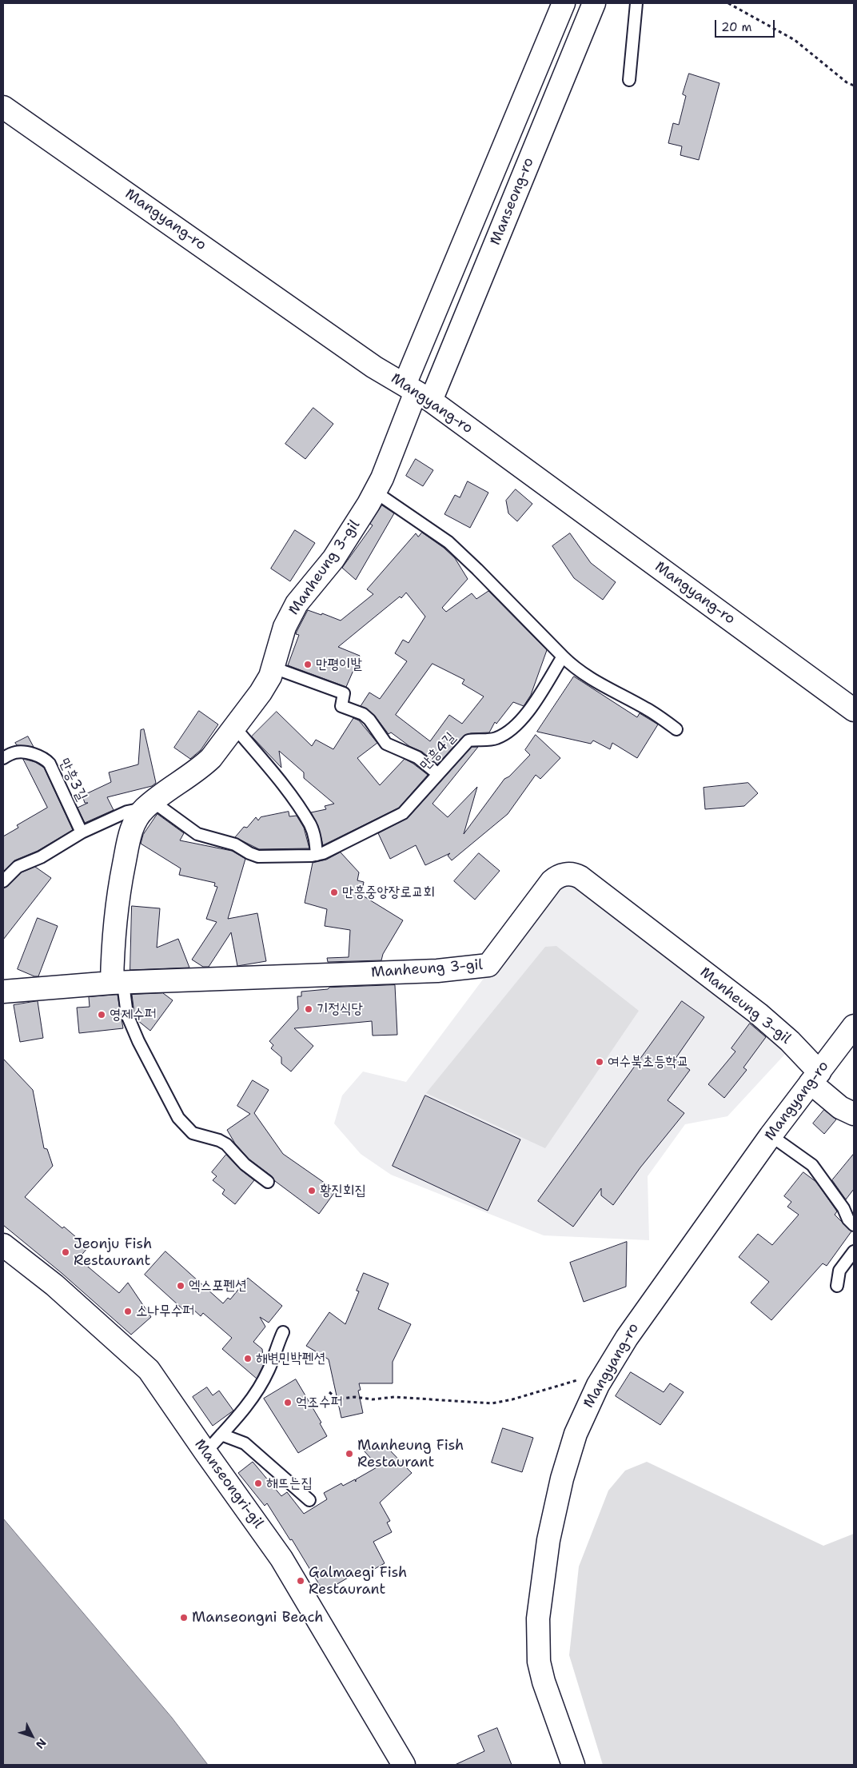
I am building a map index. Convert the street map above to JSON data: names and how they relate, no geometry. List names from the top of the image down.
{
  "streets": {
    "street": [
      "Manseong-ro",
      "Mangyang-ro",
      "Manheung 3-gil",
      "Manseongri-gil"
    ],
    "lane": ["만흥4길", "만흥3길"]
  },
  "crossings": [
    ["Manseong-ro", "Mangyang-ro"],
    ["Manseong-ro", "Manheung 3-gil"],
    ["Mangyang-ro", "Manheung 3-gil"],
    ["Manheung 3-gil", "만흥4길"]
  ],
  "places": [
    "만평이발",
    "만흥중앙장로교회",
    "기정식당",
    "영제수퍼",
    "여수북초등학교",
    "황진회집",
    "Jeonju Fish Restaurant",
    "엑스포펜션",
    "소나무수퍼",
    "해변민박펜션",
    "억조수퍼",
    "Manheung Fish Restaurant",
    "해뜨는집",
    "Galmaegi Fish Restaurant",
    "Manseongni Beach"
  ],
  "scale_bar": "20 m",
  "north": "bottom right"
}
